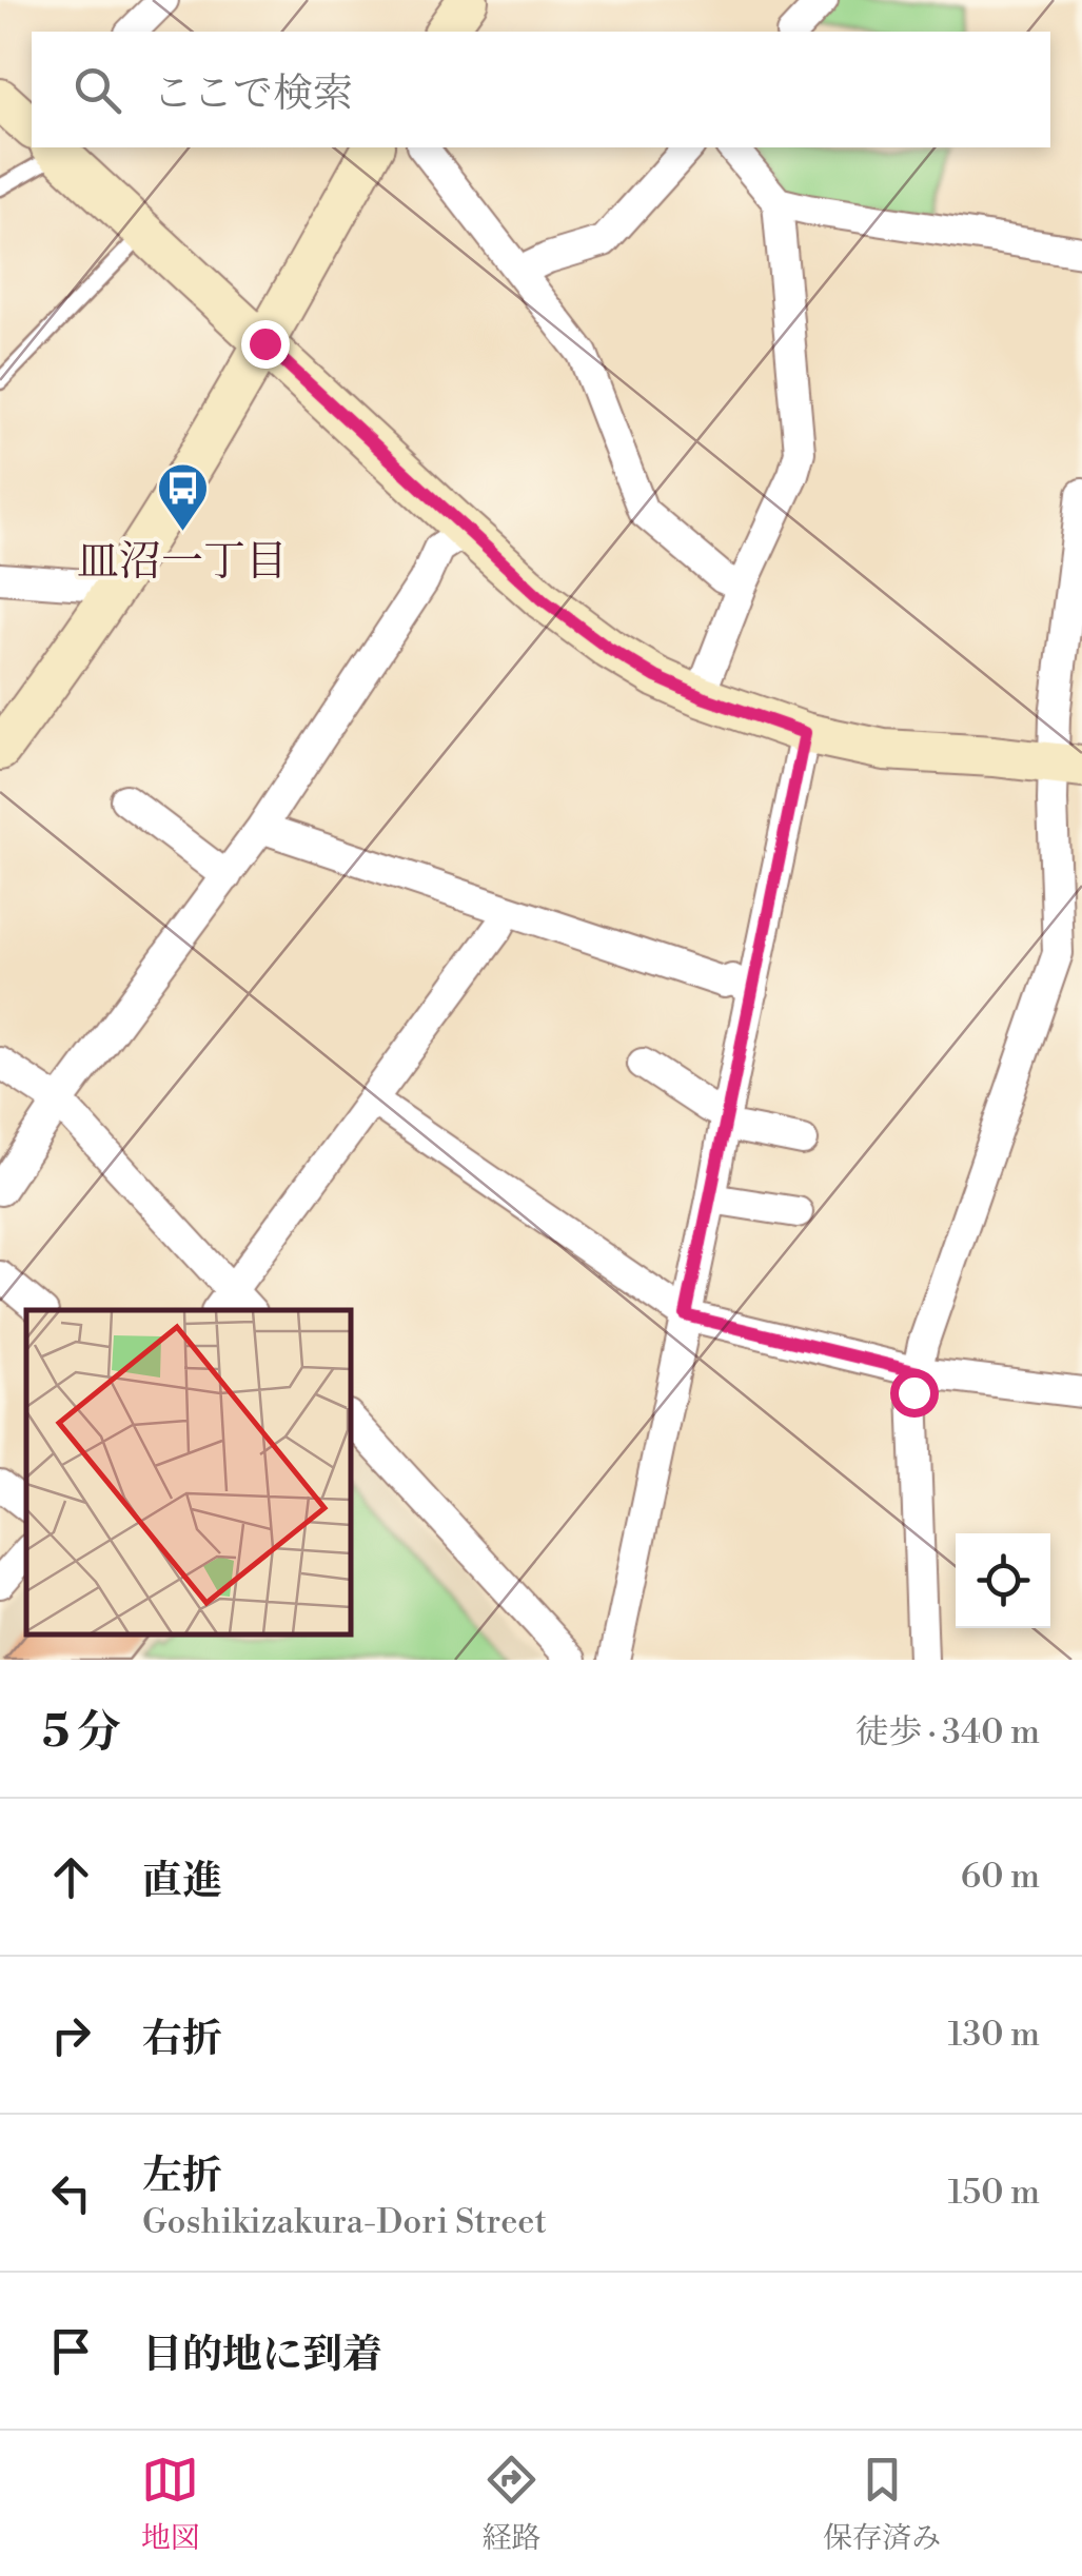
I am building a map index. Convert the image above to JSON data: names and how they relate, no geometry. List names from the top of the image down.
{
  "places": {
    "bus stop": ["皿沼一丁目"]
  },
  "page": {
    "search": "ここで検索",
    "heading": ["5 分", "徒歩 · 340 m"],
    "list": [
      ["直進", "60 m"],
      ["右折", "130 m"],
      ["左折", "Goshikizakura-Dori Street", "150 m"],
      "目的地に到着"
    ],
    "nav": ["地図", "経路", "保存済み"]
  }
}
